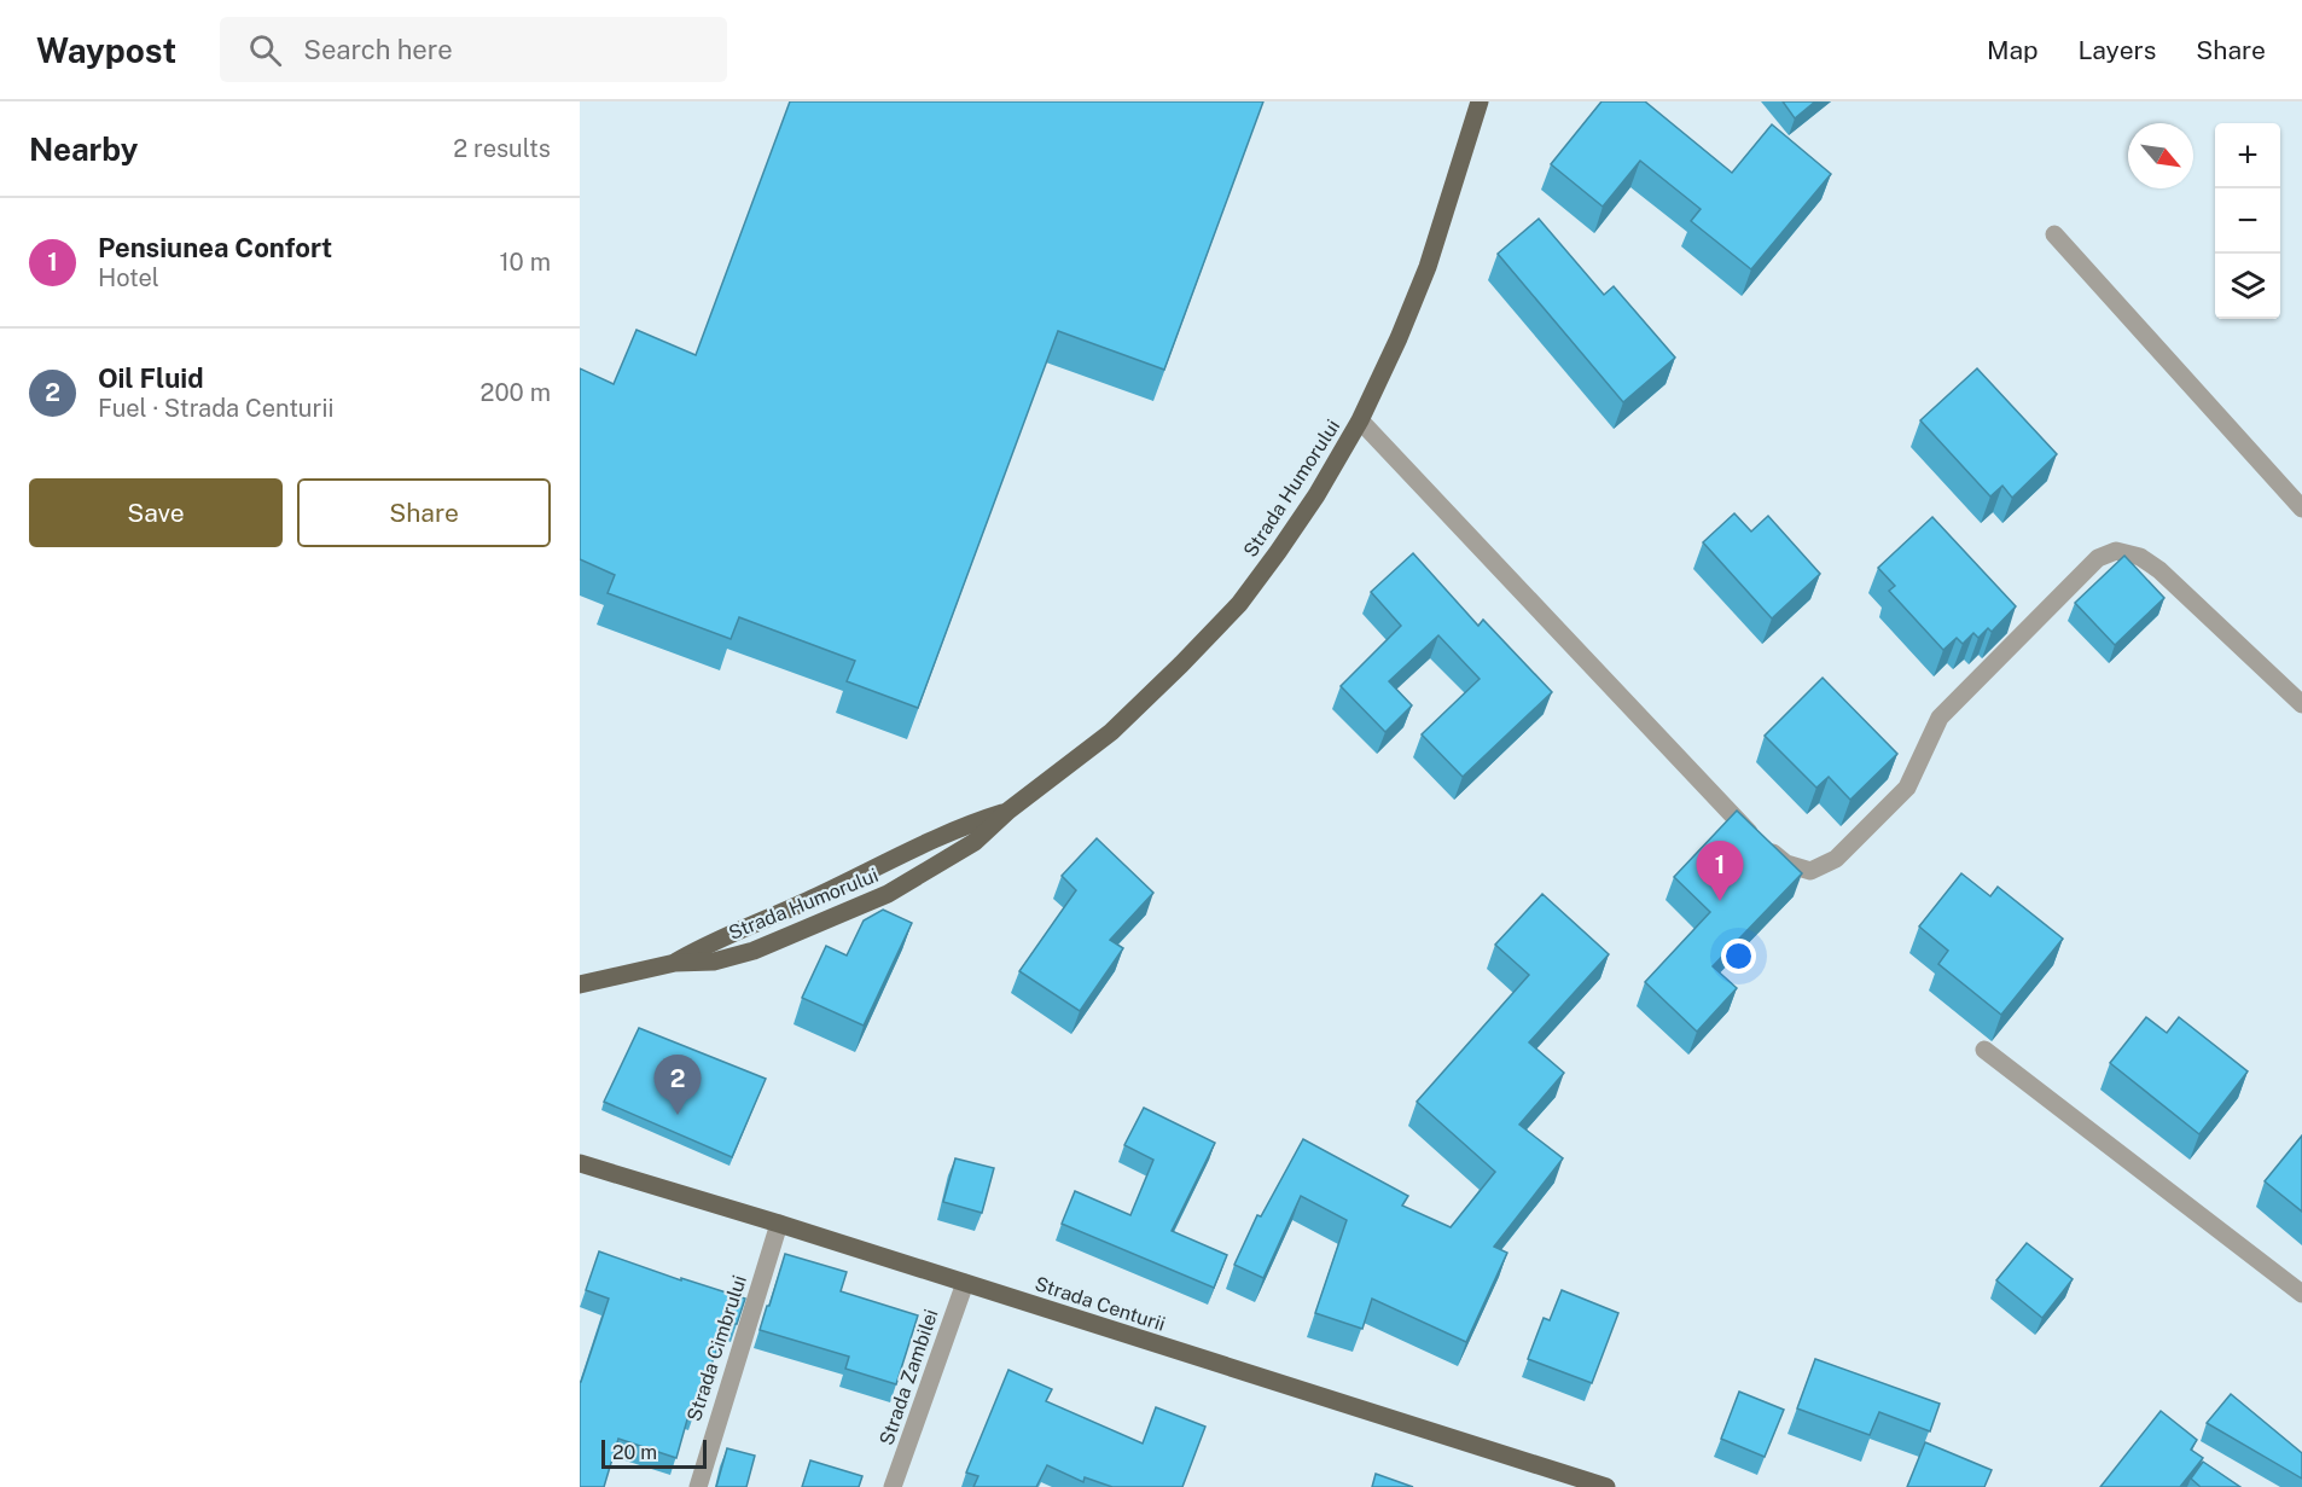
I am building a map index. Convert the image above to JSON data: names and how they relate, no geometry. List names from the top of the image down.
{
  "streets": {
    "main road": ["Strada Humorului", "Strada Centurii"],
    "street": ["Strada Cimbrului", "Strada Zambilei"]
  },
  "crossings": [
    ["Strada Centurii", "Strada Cimbrului"],
    ["Strada Centurii", "Strada Zambilei"]
  ],
  "scale_bar": "20 m",
  "north": "bottom right",
  "page": {
    "header": "Waypost",
    "search": "Search here",
    "nav": ["Map", "Layers", "Share"],
    "heading": ["Nearby", "2 results"],
    "map_buttons": ["+", "−"],
    "list": [
      {
        "mark": "1",
        "name": "Pensiunea Confort",
        "note": "Hotel",
        "value": "10 m"
      },
      {
        "mark": "2",
        "name": "Oil Fluid",
        "note": "Fuel · Strada Centurii",
        "value": "200 m"
      }
    ],
    "buttons": ["Save", "Share"],
    "pins": ["1", "2"],
    "scale": "20 m"
  }
}
